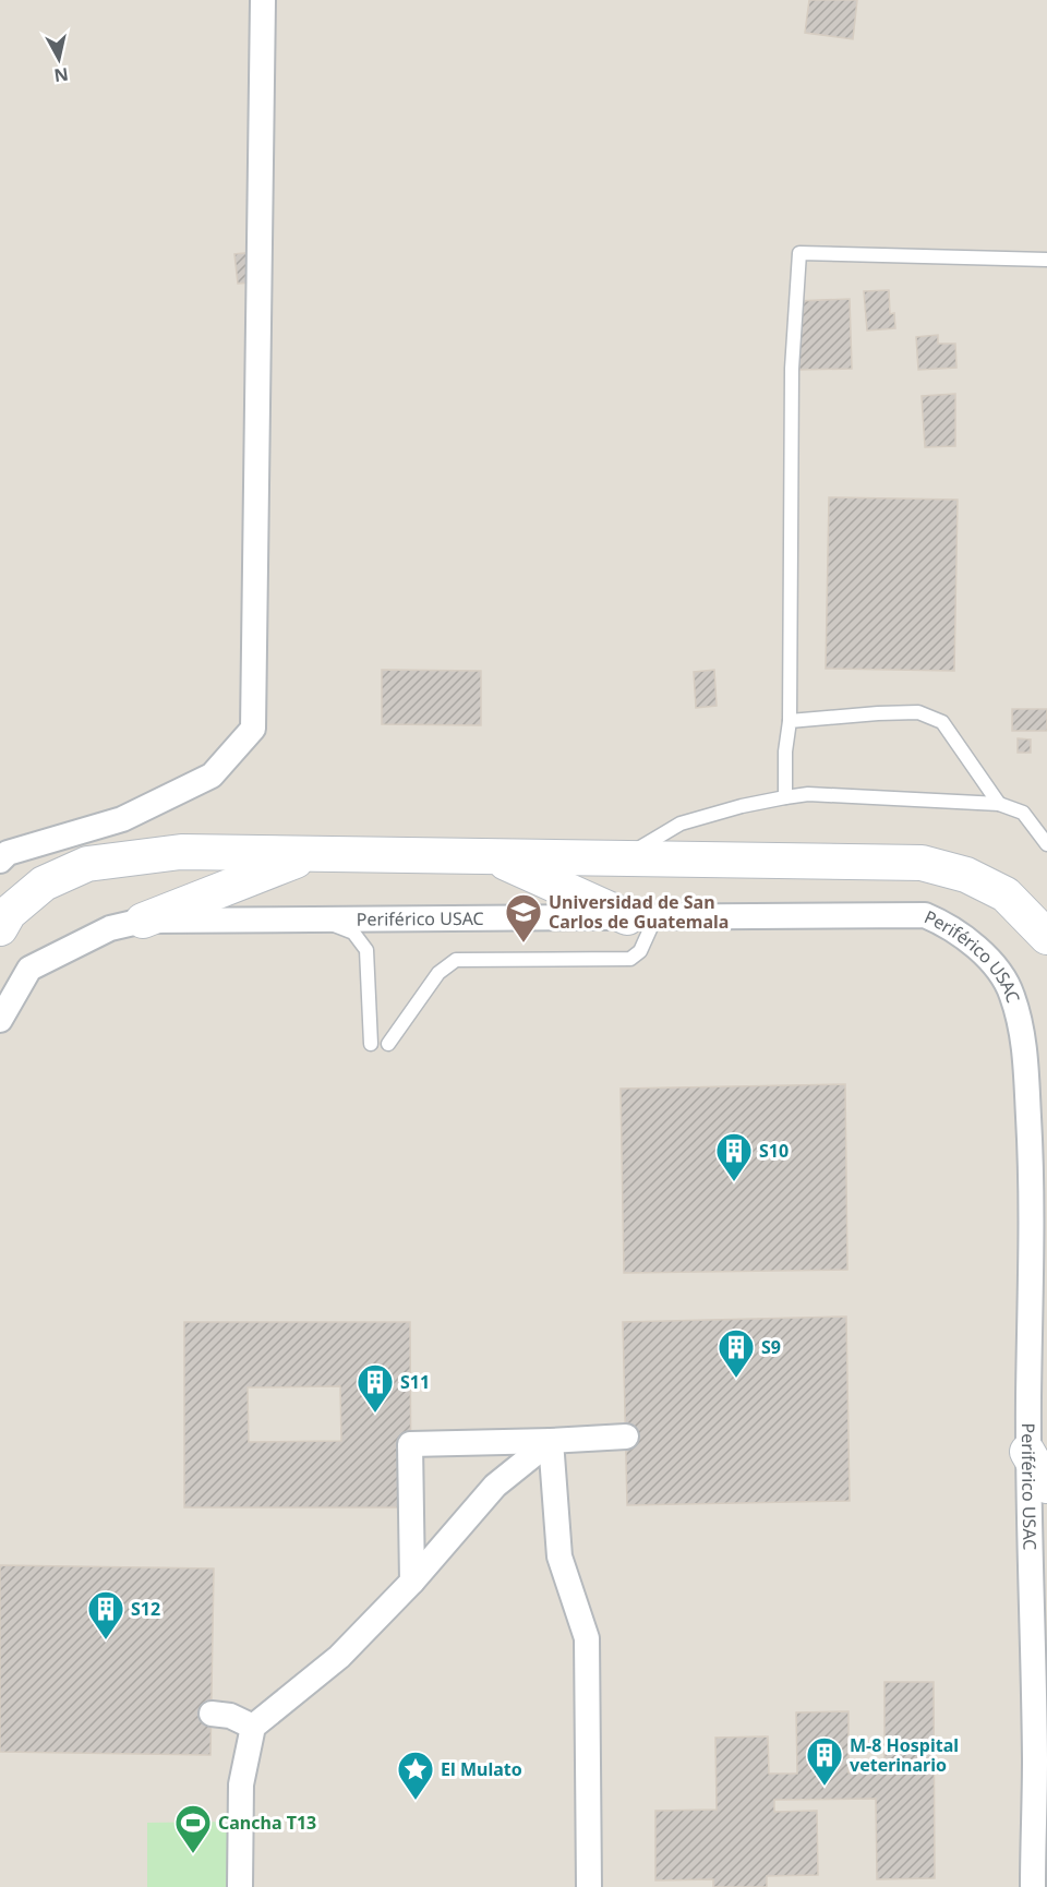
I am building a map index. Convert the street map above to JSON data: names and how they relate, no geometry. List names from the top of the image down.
{
  "streets": {
    "street": ["Periférico USAC"]
  },
  "places": {
    "school or university": ["Universidad de San Carlos de Guatemala"],
    "building": [
      "S10",
      "S9",
      "S11",
      "S12",
      "M-8 Hospital veterinario"
    ],
    "place": ["El Mulato"],
    "sports": ["Cancha T13"]
  },
  "north": "bottom"
}
